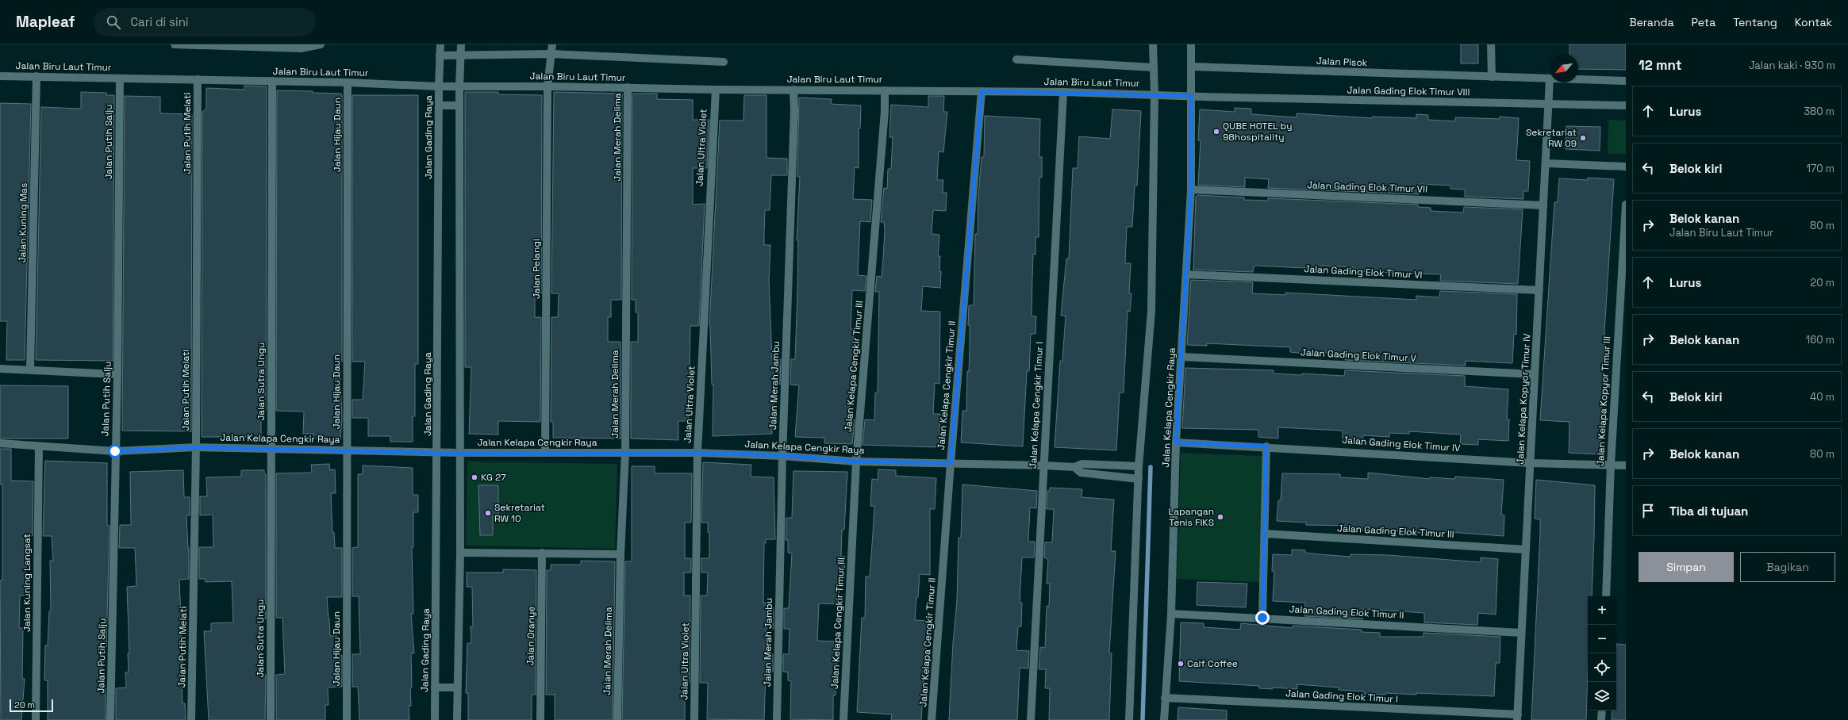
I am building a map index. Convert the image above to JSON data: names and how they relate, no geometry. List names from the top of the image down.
{
  "streets": {
    "street": [
      "Jalan Pisok",
      "Jalan Biru Laut Timur",
      "Jalan Gading Elok Timur VIII",
      "Jalan Putih Melati",
      "Jalan Hijau Daun",
      "Jalan Gading Raya",
      "Jalan Merah Delima",
      "Jalan Putih Salju",
      "Jalan Ultra Violet",
      "Jalan Gading Elok Timur VII",
      "Jalan Kuning Mas",
      "Jalan Pelangi",
      "Jalan Gading Elok Timur VI",
      "Jalan Gading Elok Timur V",
      "Jalan Kelapa Cengkir Timur III",
      "Jalan Sutra Ungu",
      "Jalan Merah Jambu",
      "Jalan Kelapa Cengkir Timur II",
      "Jalan Kelapa Kopyor Timur IV",
      "Jalan Kelapa Kopyor Timur III",
      "Jalan Kelapa Cengkir Timur I",
      "Jalan Kelapa Cengkir Raya",
      "Jalan Gading Elok Timur IV",
      "Jalan Gading Elok Timur III",
      "Jalan Kuning Langsat",
      "Jalan Gading Elok Timur II",
      "Jalan Oranye",
      "Jalan Gading Elok Timur I"
    ]
  },
  "crossings": [
    ["Jalan Pisok", "Jalan Kelapa Cengkir Raya"],
    ["Jalan Biru Laut Timur", "Jalan Gading Elok Timur VIII"],
    ["Jalan Biru Laut Timur", "Jalan Putih Melati"],
    ["Jalan Biru Laut Timur", "Jalan Hijau Daun"],
    ["Jalan Biru Laut Timur", "Jalan Gading Raya"],
    ["Jalan Biru Laut Timur", "Jalan Merah Delima"],
    ["Jalan Biru Laut Timur", "Jalan Putih Salju"],
    ["Jalan Biru Laut Timur", "Jalan Ultra Violet"],
    ["Jalan Biru Laut Timur", "Jalan Kuning Mas"],
    ["Jalan Biru Laut Timur", "Jalan Pelangi"],
    ["Jalan Biru Laut Timur", "Jalan Kelapa Cengkir Timur III"],
    ["Jalan Biru Laut Timur", "Jalan Sutra Ungu"],
    ["Jalan Biru Laut Timur", "Jalan Merah Jambu"],
    ["Jalan Biru Laut Timur", "Jalan Kelapa Cengkir Timur II"],
    ["Jalan Biru Laut Timur", "Jalan Kelapa Cengkir Timur I"],
    ["Jalan Biru Laut Timur", "Jalan Kelapa Cengkir Raya"],
    ["Jalan Gading Elok Timur VIII", "Jalan Kelapa Kopyor Timur IV"],
    ["Jalan Gading Elok Timur VIII", "Jalan Kelapa Cengkir Raya"],
    ["Jalan Putih Melati", "Jalan Kelapa Cengkir Raya"],
    ["Jalan Hijau Daun", "Jalan Kelapa Cengkir Raya"],
    ["Jalan Gading Raya", "Jalan Kelapa Cengkir Raya"],
    ["Jalan Merah Delima", "Jalan Kelapa Cengkir Raya"],
    ["Jalan Putih Salju", "Jalan Kelapa Cengkir Raya"],
    ["Jalan Ultra Violet", "Jalan Kelapa Cengkir Raya"],
    ["Jalan Gading Elok Timur VII", "Jalan Kelapa Kopyor Timur IV"],
    ["Jalan Gading Elok Timur VII", "Jalan Kelapa Cengkir Raya"],
    ["Jalan Pelangi", "Jalan Kelapa Cengkir Raya"],
    ["Jalan Gading Elok Timur VI", "Jalan Kelapa Kopyor Timur IV"],
    ["Jalan Gading Elok Timur VI", "Jalan Kelapa Cengkir Raya"],
    ["Jalan Gading Elok Timur V", "Jalan Kelapa Kopyor Timur IV"],
    ["Jalan Gading Elok Timur V", "Jalan Kelapa Cengkir Raya"],
    ["Jalan Kelapa Cengkir Timur III", "Jalan Kelapa Cengkir Raya"],
    ["Jalan Sutra Ungu", "Jalan Kelapa Cengkir Raya"],
    ["Jalan Merah Jambu", "Jalan Kelapa Cengkir Raya"],
    ["Jalan Kelapa Cengkir Timur II", "Jalan Kelapa Cengkir Raya"],
    ["Jalan Kelapa Kopyor Timur IV", "Jalan Gading Elok Timur IV"],
    ["Jalan Kelapa Kopyor Timur IV", "Jalan Gading Elok Timur III"],
    ["Jalan Kelapa Kopyor Timur IV", "Jalan Gading Elok Timur II"],
    ["Jalan Kelapa Kopyor Timur IV", "Jalan Gading Elok Timur I"],
    ["Jalan Kelapa Kopyor Timur III", "Jalan Gading Elok Timur IV"],
    ["Jalan Kelapa Cengkir Timur I", "Jalan Kelapa Cengkir Raya"],
    ["Jalan Kelapa Cengkir Raya", "Jalan Gading Elok Timur IV"],
    ["Jalan Kelapa Cengkir Raya", "Jalan Kuning Langsat"],
    ["Jalan Kelapa Cengkir Raya", "Jalan Gading Elok Timur II"],
    ["Jalan Kelapa Cengkir Raya", "Jalan Gading Elok Timur I"]
  ],
  "places": [
    "QUBE HOTEL by 98hospitality",
    "Sekretariat RW 09",
    "KG 27",
    "Sekretariat RW 10",
    "Lapangan Tenis FIKS",
    "Calf Coffee"
  ],
  "scale_bar": "20 m",
  "north": "bottom left",
  "page": {
    "header": "Mapleaf",
    "search": "Cari di sini",
    "nav": [
      "Beranda",
      "Peta",
      "Tentang",
      "Kontak"
    ],
    "heading": ["12 mnt", "Jalan kaki · 930 m"],
    "list": [
      ["Lurus", "380 m"],
      ["Belok kiri", "170 m"],
      ["Belok kanan", "Jalan Biru Laut Timur", "80 m"],
      ["Lurus", "20 m"],
      ["Belok kanan", "160 m"],
      ["Belok kiri", "40 m"],
      ["Belok kanan", "80 m"],
      "Tiba di tujuan"
    ],
    "buttons": ["Simpan", "Bagikan"],
    "map_buttons": ["+", "−"],
    "scale": "20 m"
  }
}
